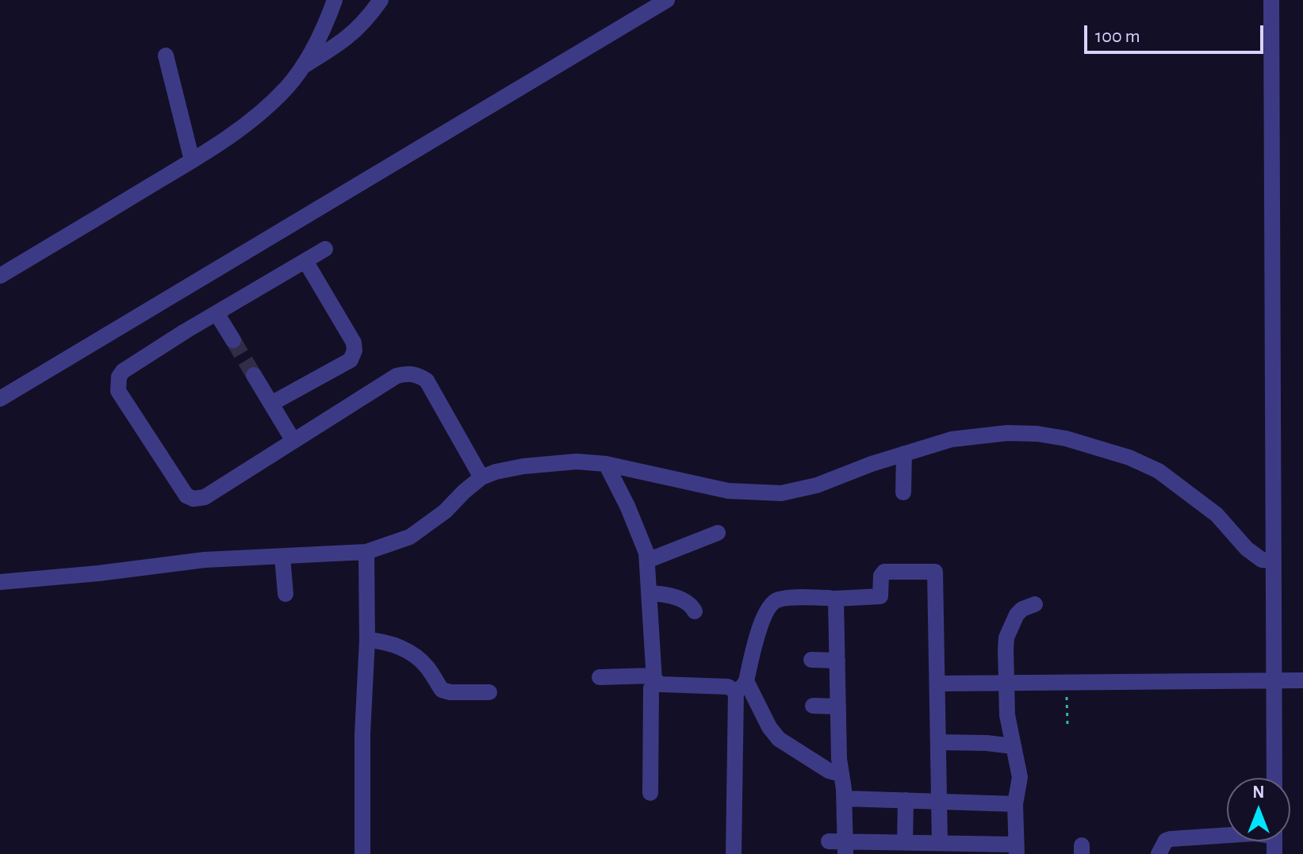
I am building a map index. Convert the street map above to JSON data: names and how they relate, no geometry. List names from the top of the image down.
{
  "scale_bar": "100 m",
  "north": "top"
}
